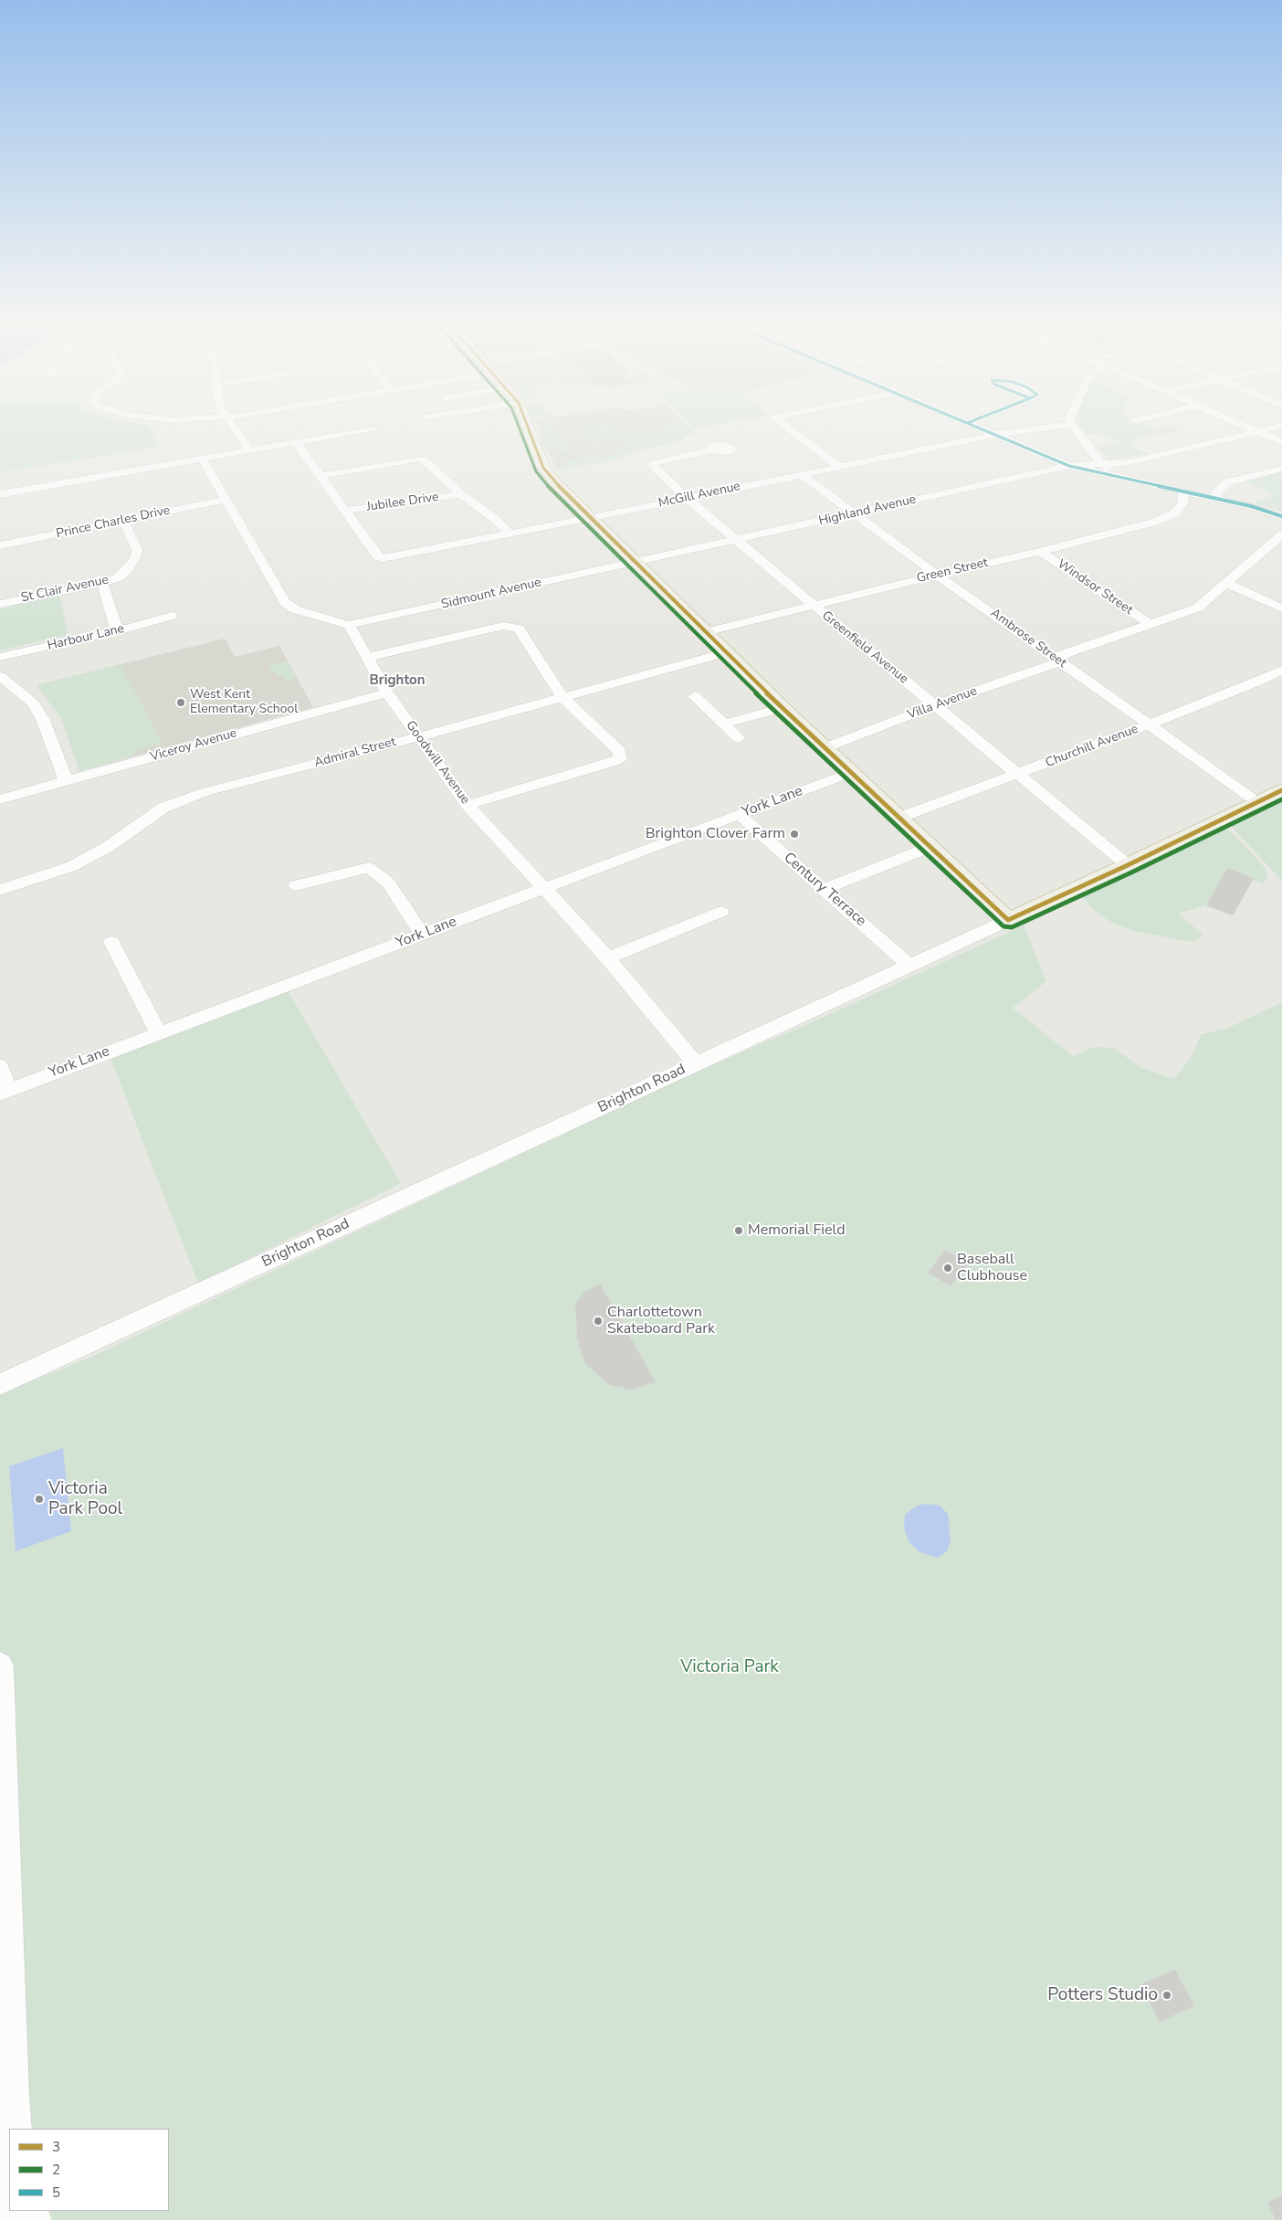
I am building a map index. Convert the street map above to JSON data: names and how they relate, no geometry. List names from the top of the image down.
{
  "streets": {
    "main road": ["Brighton Road"],
    "street": [
      "McGill Avenue",
      "Jubilee Drive",
      "Highland Avenue",
      "Prince Charles Drive",
      "Green Street",
      "Windsor Street",
      "St Clair Avenue",
      "Sidmount Avenue",
      "Harbour Lane",
      "Ambrose Street",
      "Greenfield Avenue",
      "Villa Avenue",
      "Viceroy Avenue",
      "Churchill Avenue",
      "Admiral Street",
      "Goodwill Avenue",
      "York Lane",
      "Century Terrace"
    ]
  },
  "crossings": [
    ["McGill Avenue", "Jubilee Drive"],
    ["McGill Avenue", "Ambrose Street"],
    ["McGill Avenue", "Greenfield Avenue"],
    ["Highland Avenue", "Sidmount Avenue"],
    ["Highland Avenue", "Ambrose Street"],
    ["Highland Avenue", "Greenfield Avenue"],
    ["Prince Charles Drive", "St Clair Avenue"],
    ["Green Street", "Windsor Street"],
    ["Green Street", "Ambrose Street"],
    ["Green Street", "Greenfield Avenue"],
    ["Windsor Street", "Villa Avenue"],
    ["Sidmount Avenue", "Goodwill Avenue"],
    ["Ambrose Street", "Villa Avenue"],
    ["Ambrose Street", "Churchill Avenue"],
    ["Ambrose Street", "Brighton Road"],
    ["Greenfield Avenue", "Villa Avenue"],
    ["Greenfield Avenue", "Churchill Avenue"],
    ["Greenfield Avenue", "Brighton Road"],
    ["Viceroy Avenue", "Goodwill Avenue"],
    ["Admiral Street", "Goodwill Avenue"],
    ["Goodwill Avenue", "York Lane"],
    ["Goodwill Avenue", "Brighton Road"],
    ["York Lane", "Century Terrace"],
    ["Century Terrace", "Brighton Road"]
  ],
  "districts": ["Brighton"],
  "parks": ["Victoria Park"],
  "places": [
    "West Kent Elementary School",
    "Brighton Clover Farm",
    "Memorial Field",
    "Baseball Clubhouse",
    "Charlottetown Skateboard Park",
    "Victoria Park Pool",
    "Potters Studio"
  ],
  "lines": ["transit line 3", "transit line 2", "transit line 5"],
  "legend": ["3", "2", "5"]
}
